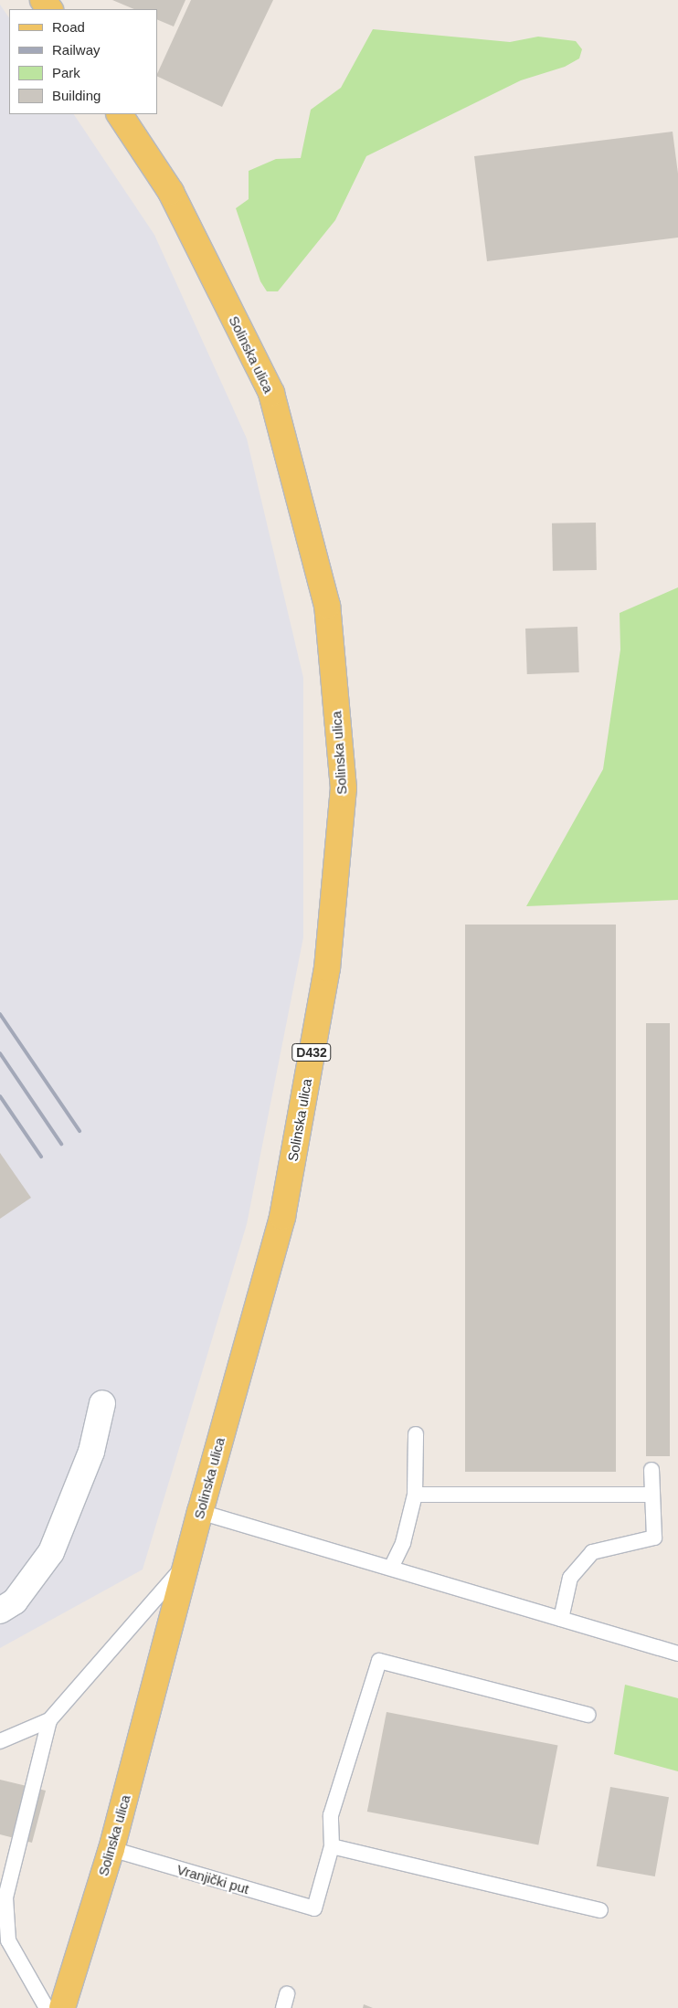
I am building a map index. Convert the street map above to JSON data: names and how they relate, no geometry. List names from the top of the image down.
{
  "streets": {
    "main road": ["Solinska ulica", "D432"],
    "lane": ["Vranjički put"]
  },
  "crossings": [
    ["Solinska ulica", "Vranjički put"]
  ],
  "legend": [
    "Road",
    "Railway",
    "Park",
    "Building"
  ]
}
